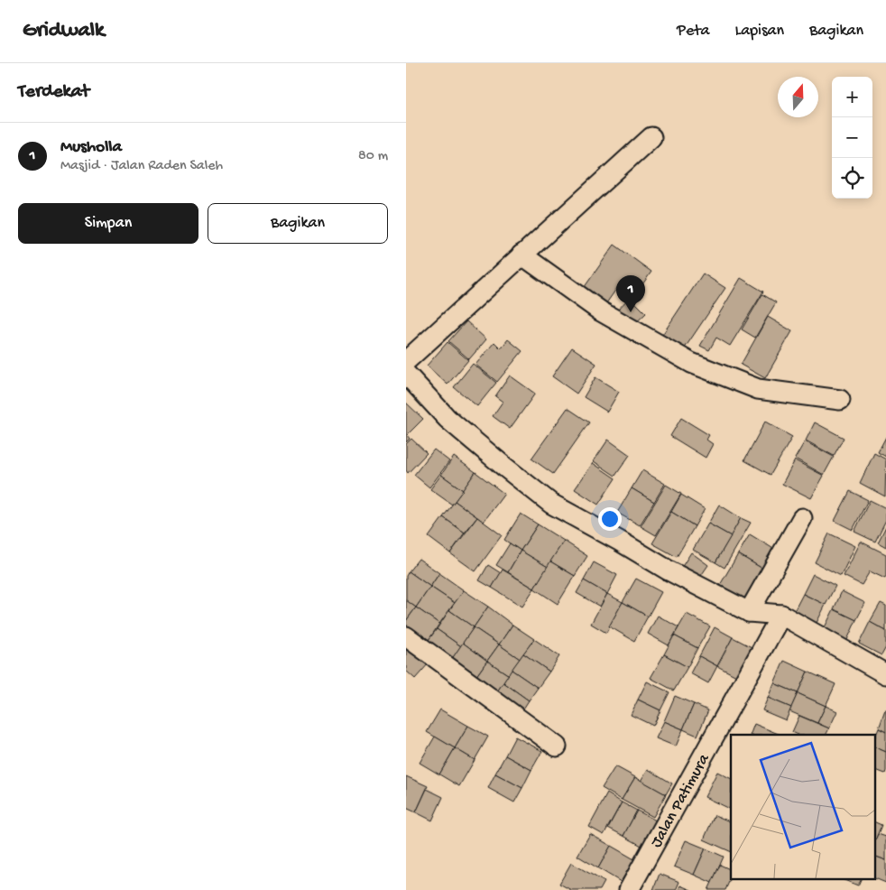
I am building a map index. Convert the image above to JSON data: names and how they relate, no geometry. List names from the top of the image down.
{
  "streets": {
    "street": ["Jalan Patimura"]
  },
  "north": "top",
  "page": {
    "header": "Gridwalk",
    "nav": ["Peta", "Lapisan", "Bagikan"],
    "heading": "Terdekat",
    "map_buttons": ["+", "−"],
    "list": [
      {
        "mark": "1",
        "name": "Musholla",
        "note": "Masjid · Jalan Raden Saleh",
        "value": "80 m"
      }
    ],
    "buttons": ["Simpan", "Bagikan"],
    "pins": "1"
  }
}
